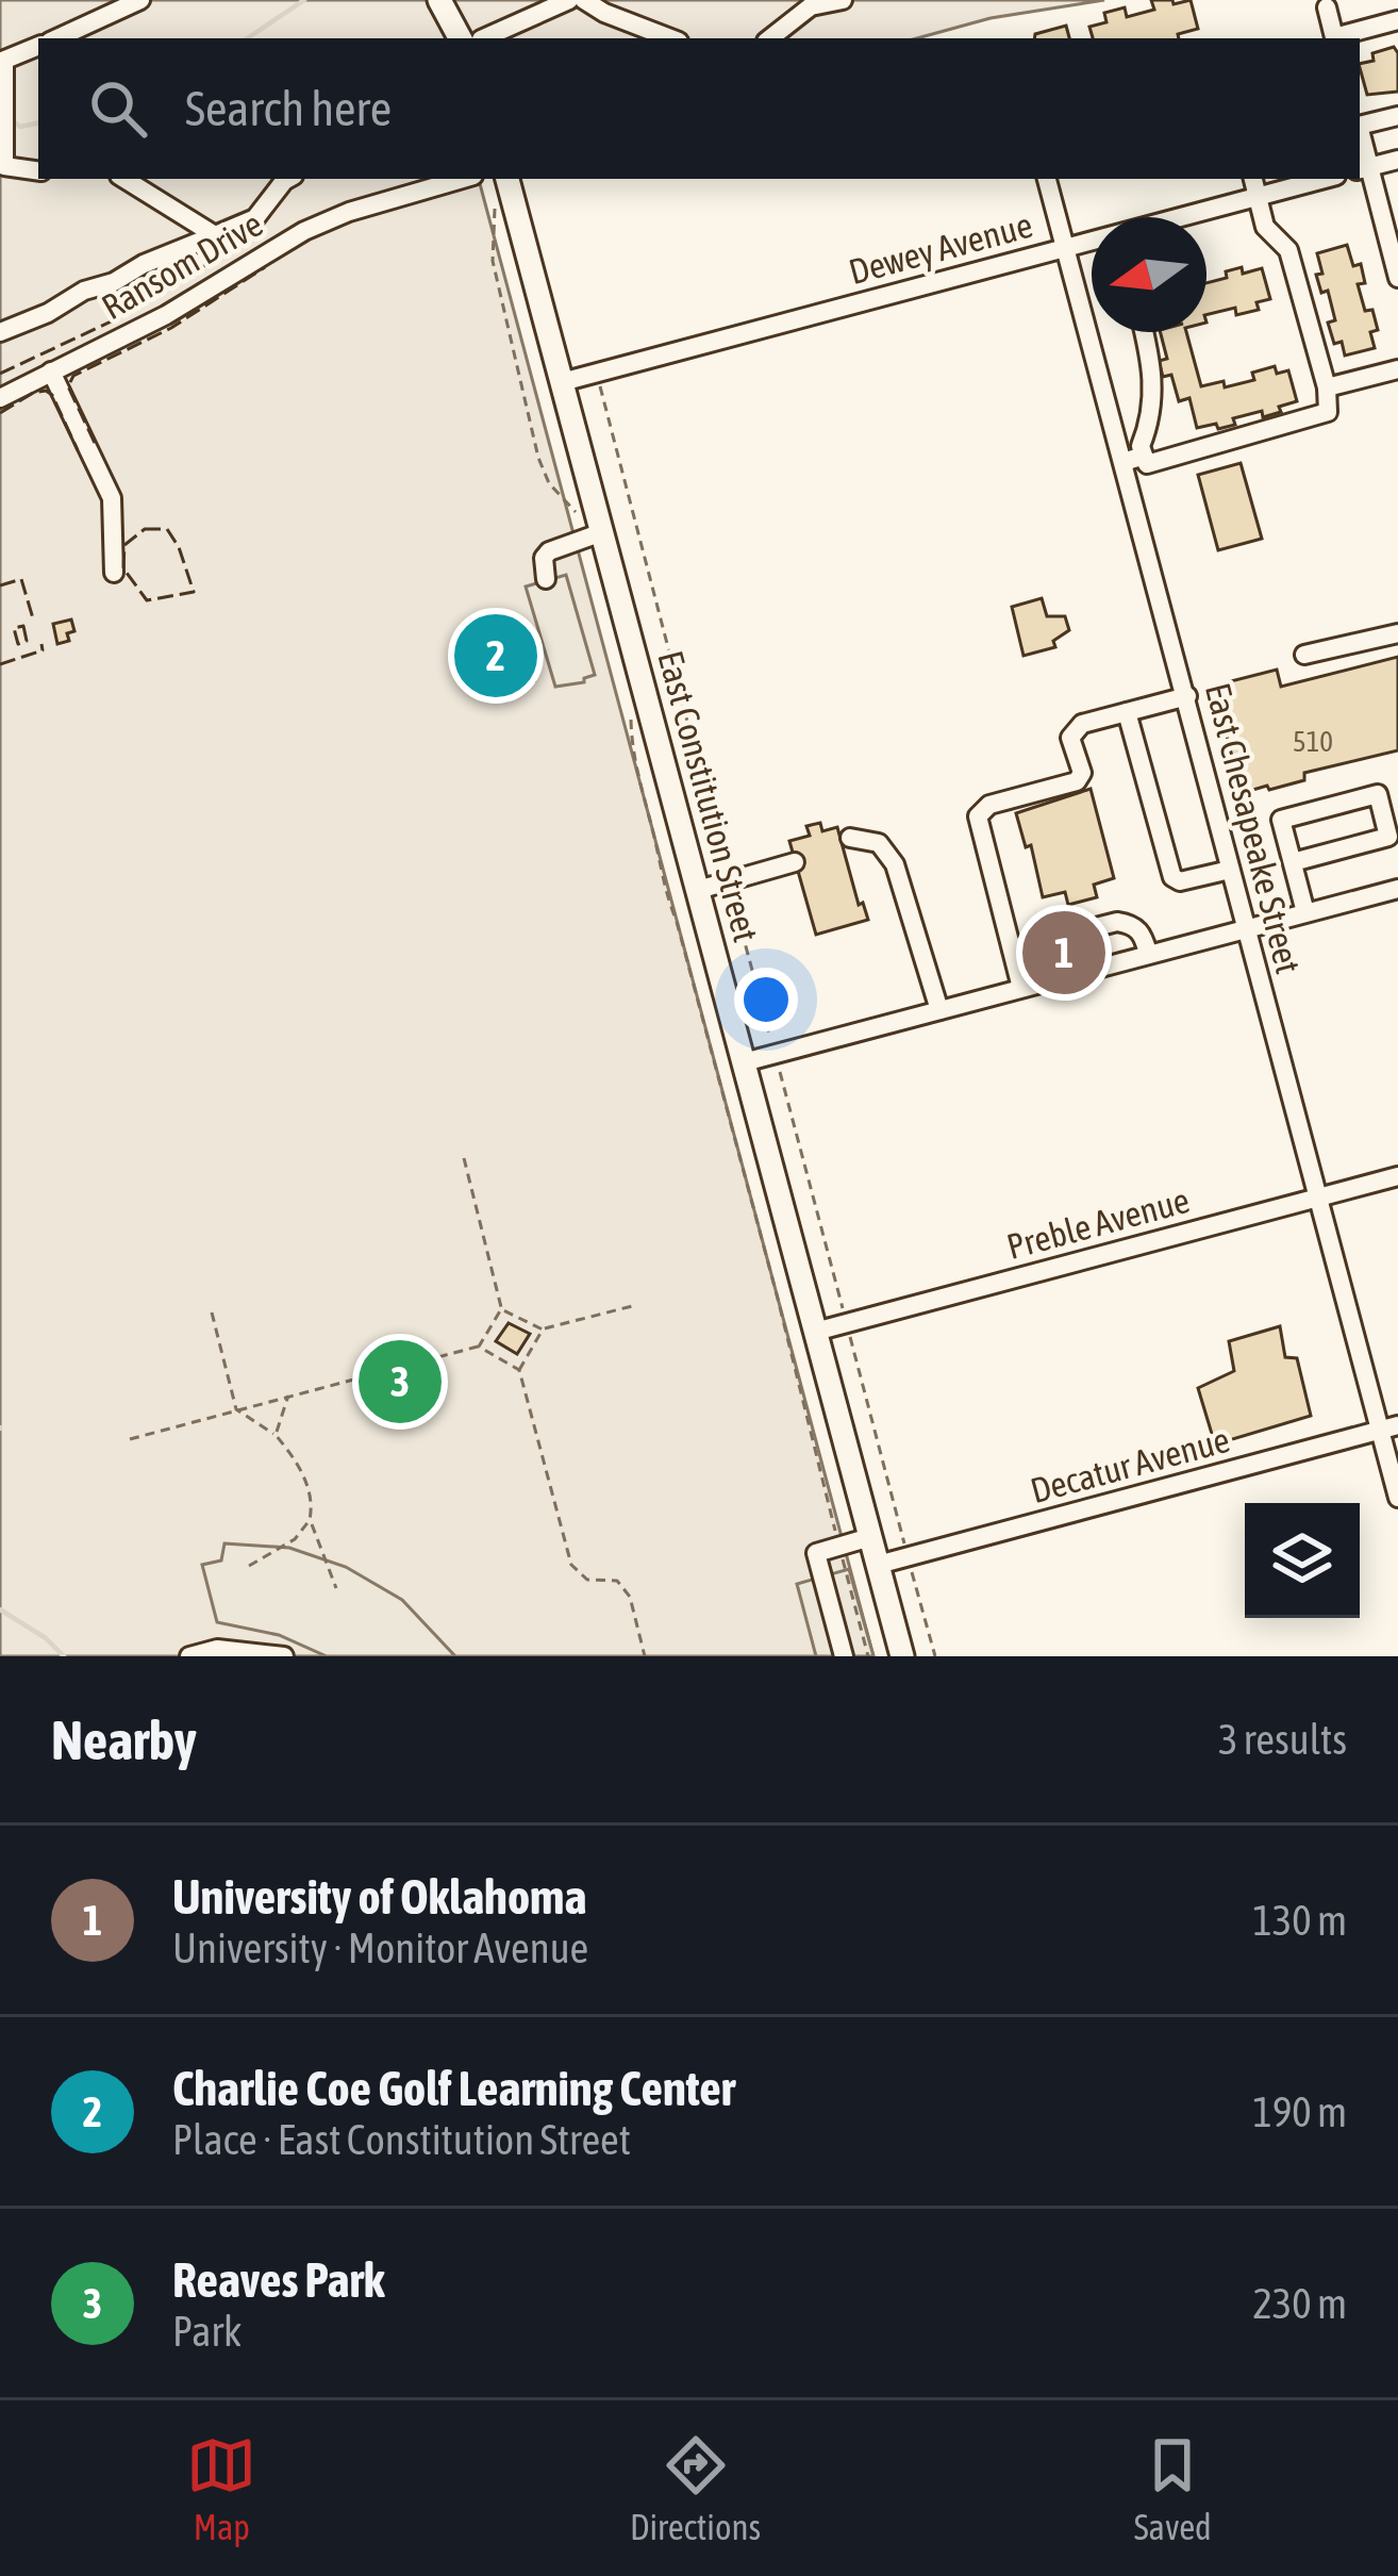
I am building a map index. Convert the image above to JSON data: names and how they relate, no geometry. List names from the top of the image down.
{
  "streets": {
    "main road": ["East Constitution Street"],
    "street": [
      "Dewey Avenue",
      "Ransom Drive",
      "East Chesapeake Street",
      "Preble Avenue",
      "Decatur Avenue"
    ]
  },
  "crossings": [
    ["Dewey Avenue", "East Constitution Street"],
    ["Dewey Avenue", "East Chesapeake Street"],
    ["East Constitution Street", "Preble Avenue"],
    ["East Constitution Street", "Decatur Avenue"],
    ["East Chesapeake Street", "Preble Avenue"],
    ["East Chesapeake Street", "Decatur Avenue"]
  ],
  "house_numbers": ["510"],
  "north": "left",
  "page": {
    "search": "Search here",
    "pins": ["2", "1", "3"],
    "heading": ["Nearby", "3 results"],
    "list": [
      {
        "mark": "1",
        "name": "University of Oklahoma",
        "note": "University · Monitor Avenue",
        "value": "130 m"
      },
      {
        "mark": "2",
        "name": "Charlie Coe Golf Learning Center",
        "note": "Place · East Constitution Street",
        "value": "190 m"
      },
      {
        "mark": "3",
        "name": "Reaves Park",
        "note": "Park",
        "value": "230 m"
      }
    ],
    "nav": ["Map", "Directions", "Saved"]
  }
}
